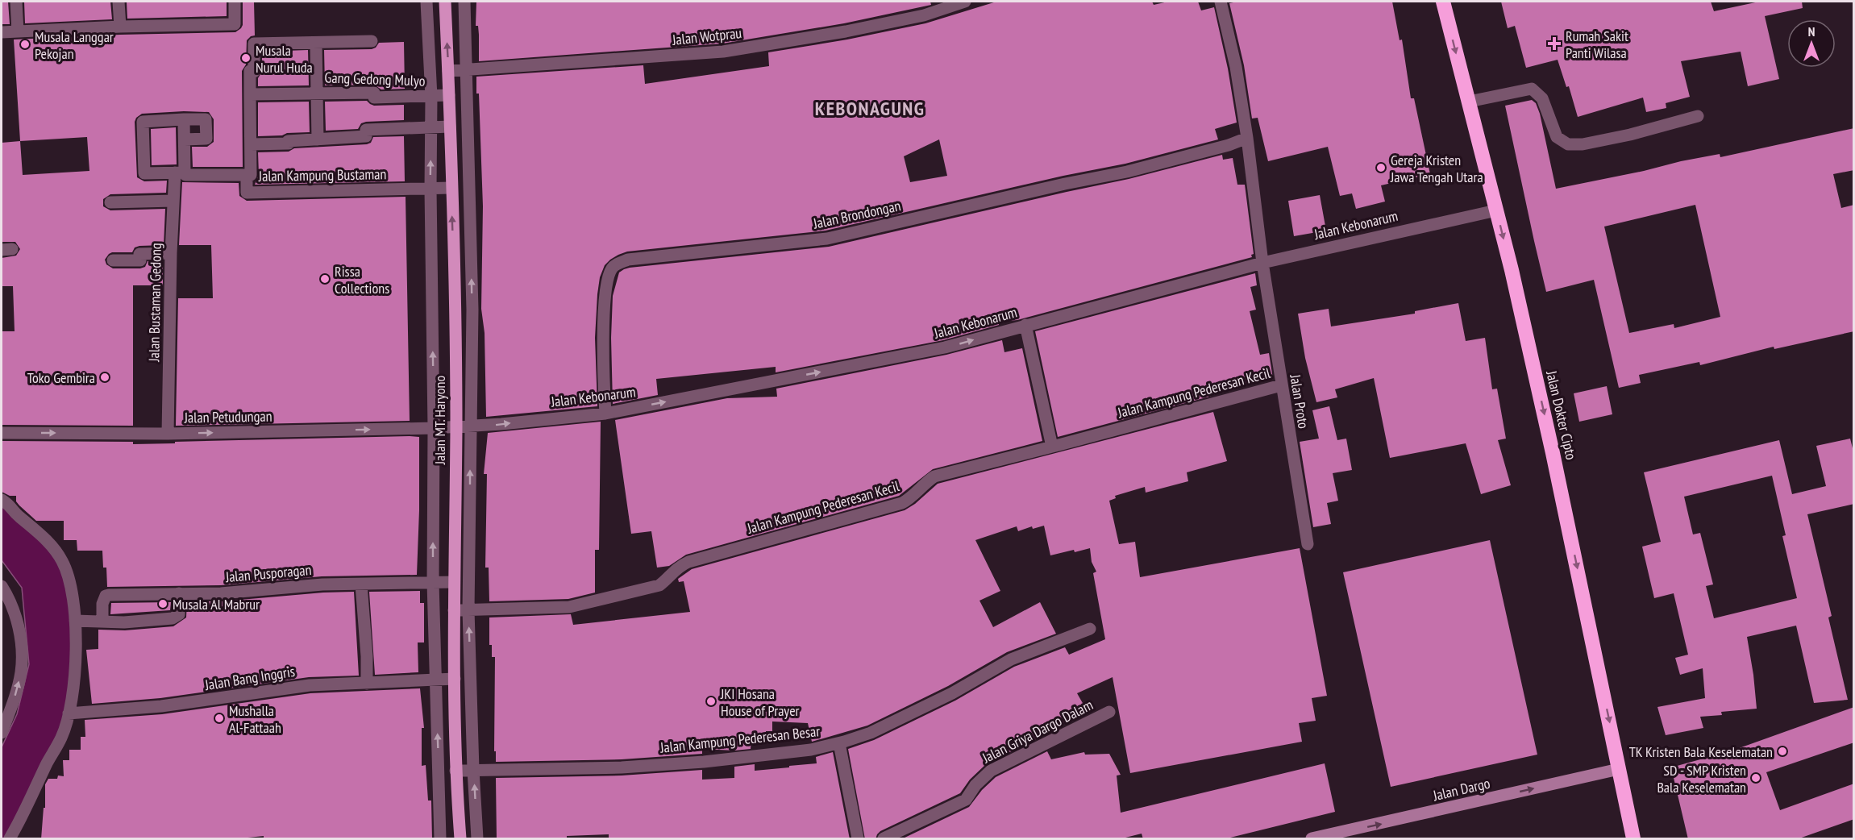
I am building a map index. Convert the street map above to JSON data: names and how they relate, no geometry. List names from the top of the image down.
{
  "streets": {
    "highway": ["Jalan Dokter Cipto"],
    "main road": ["Jalan MT. Haryono"],
    "street": [
      "Jalan Wotprau",
      "Gang Gedong Mulyo",
      "Jalan Kampung Bustaman",
      "Jalan Brondongan",
      "Jalan Kebonarum",
      "Jalan Bustaman Gedong",
      "Jalan Kampung Pederesan Kecil",
      "Jalan Proto",
      "Jalan Petudungan",
      "Jalan Pusporagan",
      "Jalan Bang Inggris",
      "Jalan Griya Dargo Dalam",
      "Jalan Kampung Pederesan Besar",
      "Jalan Dargo"
    ]
  },
  "crossings": [
    ["Jalan Wotprau", "Jalan MT. Haryono"],
    ["Gang Gedong Mulyo", "Jalan MT. Haryono"],
    ["Jalan Kampung Bustaman", "Jalan Bustaman Gedong"],
    ["Jalan Kampung Bustaman", "Jalan MT. Haryono"],
    ["Jalan Brondongan", "Jalan Kebonarum"],
    ["Jalan Brondongan", "Jalan Proto"],
    ["Jalan Kebonarum", "Jalan Proto"],
    ["Jalan Kebonarum", "Jalan Dokter Cipto"],
    ["Jalan Kebonarum", "Jalan Petudungan"],
    ["Jalan Kebonarum", "Jalan MT. Haryono"],
    ["Jalan Bustaman Gedong", "Jalan Petudungan"],
    ["Jalan Kampung Pederesan Kecil", "Jalan Proto"],
    ["Jalan Kampung Pederesan Kecil", "Jalan MT. Haryono"],
    ["Jalan Dokter Cipto", "Jalan Dargo"],
    ["Jalan Petudungan", "Jalan MT. Haryono"],
    ["Jalan MT. Haryono", "Jalan Pusporagan"],
    ["Jalan MT. Haryono", "Jalan Bang Inggris"],
    ["Jalan MT. Haryono", "Jalan Kampung Pederesan Besar"]
  ],
  "one_way": [
    "Jalan Kebonarum",
    "Jalan Dokter Cipto",
    "Jalan Petudungan",
    "Jalan Dargo"
  ],
  "districts": ["KEBONAGUNG"],
  "places": {
    "health": ["Rumah Sakit Panti Wilasa"],
    "other": [
      "Musala Langgar Pekojan",
      "Musala Nurul Huda",
      "Gereja Kristen Jawa Tengah Utara",
      "Rissa Collections",
      "Toko Gembira",
      "Musala Al Mabrur",
      "JKI Hosana House of Prayer",
      "Mushalla Al-Fattaah",
      "TK Kristen Bala Keselematan",
      "SD - SMP Kristen Bala Keselematan"
    ]
  },
  "north": "top"
}
